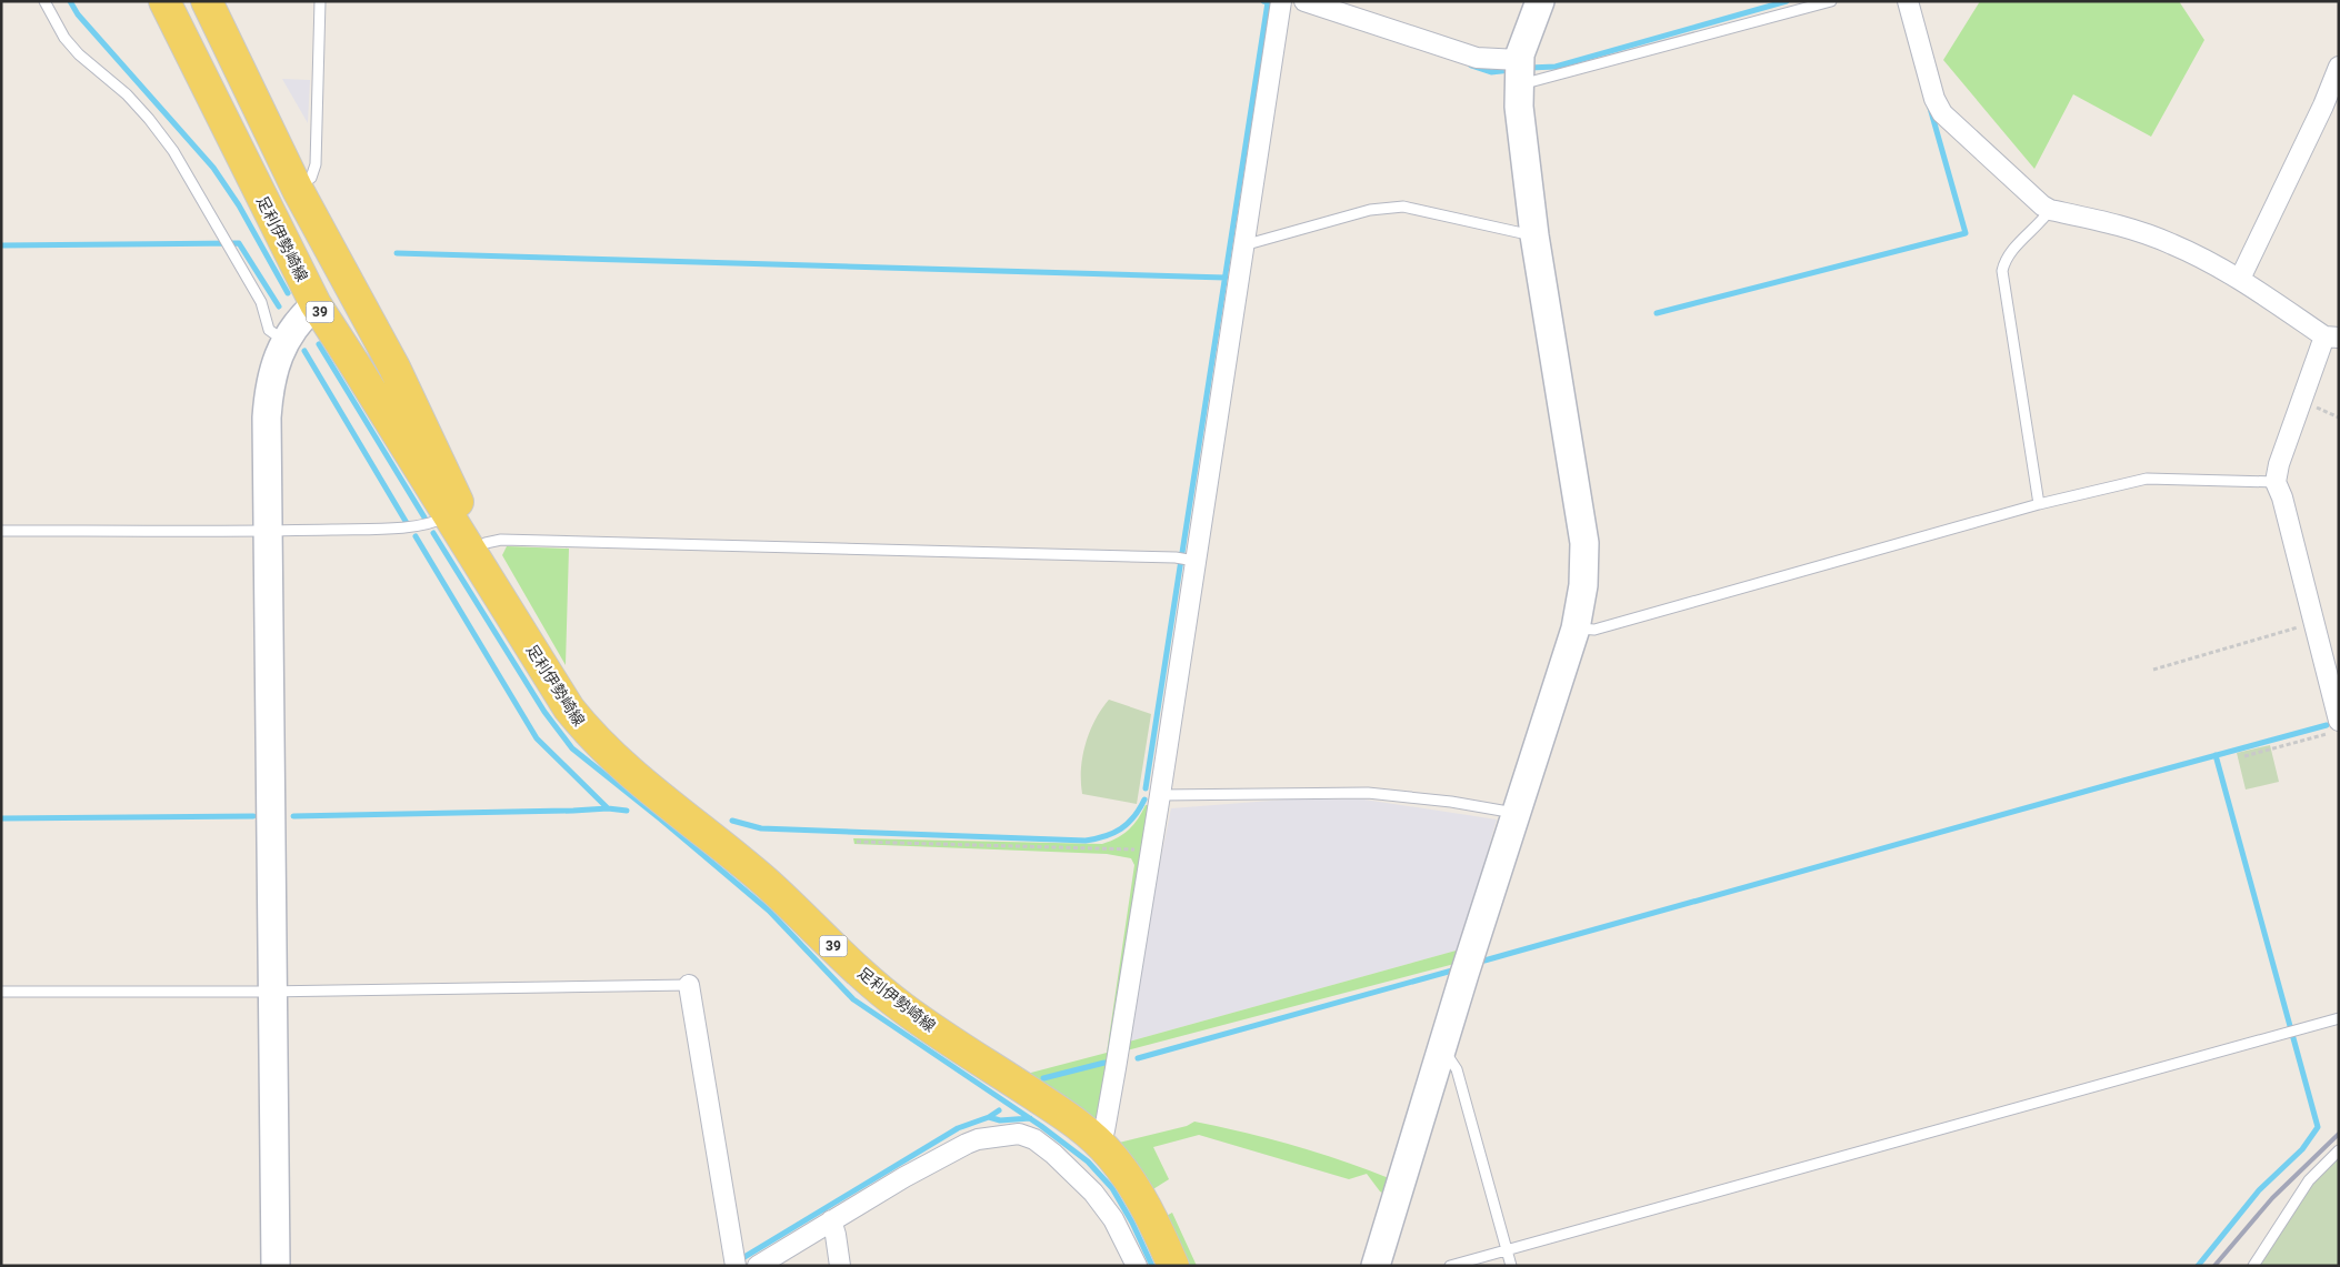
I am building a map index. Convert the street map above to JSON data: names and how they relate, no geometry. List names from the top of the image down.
{
  "streets": {
    "main road": ["足利伊勢崎線", "39"]
  }
}
